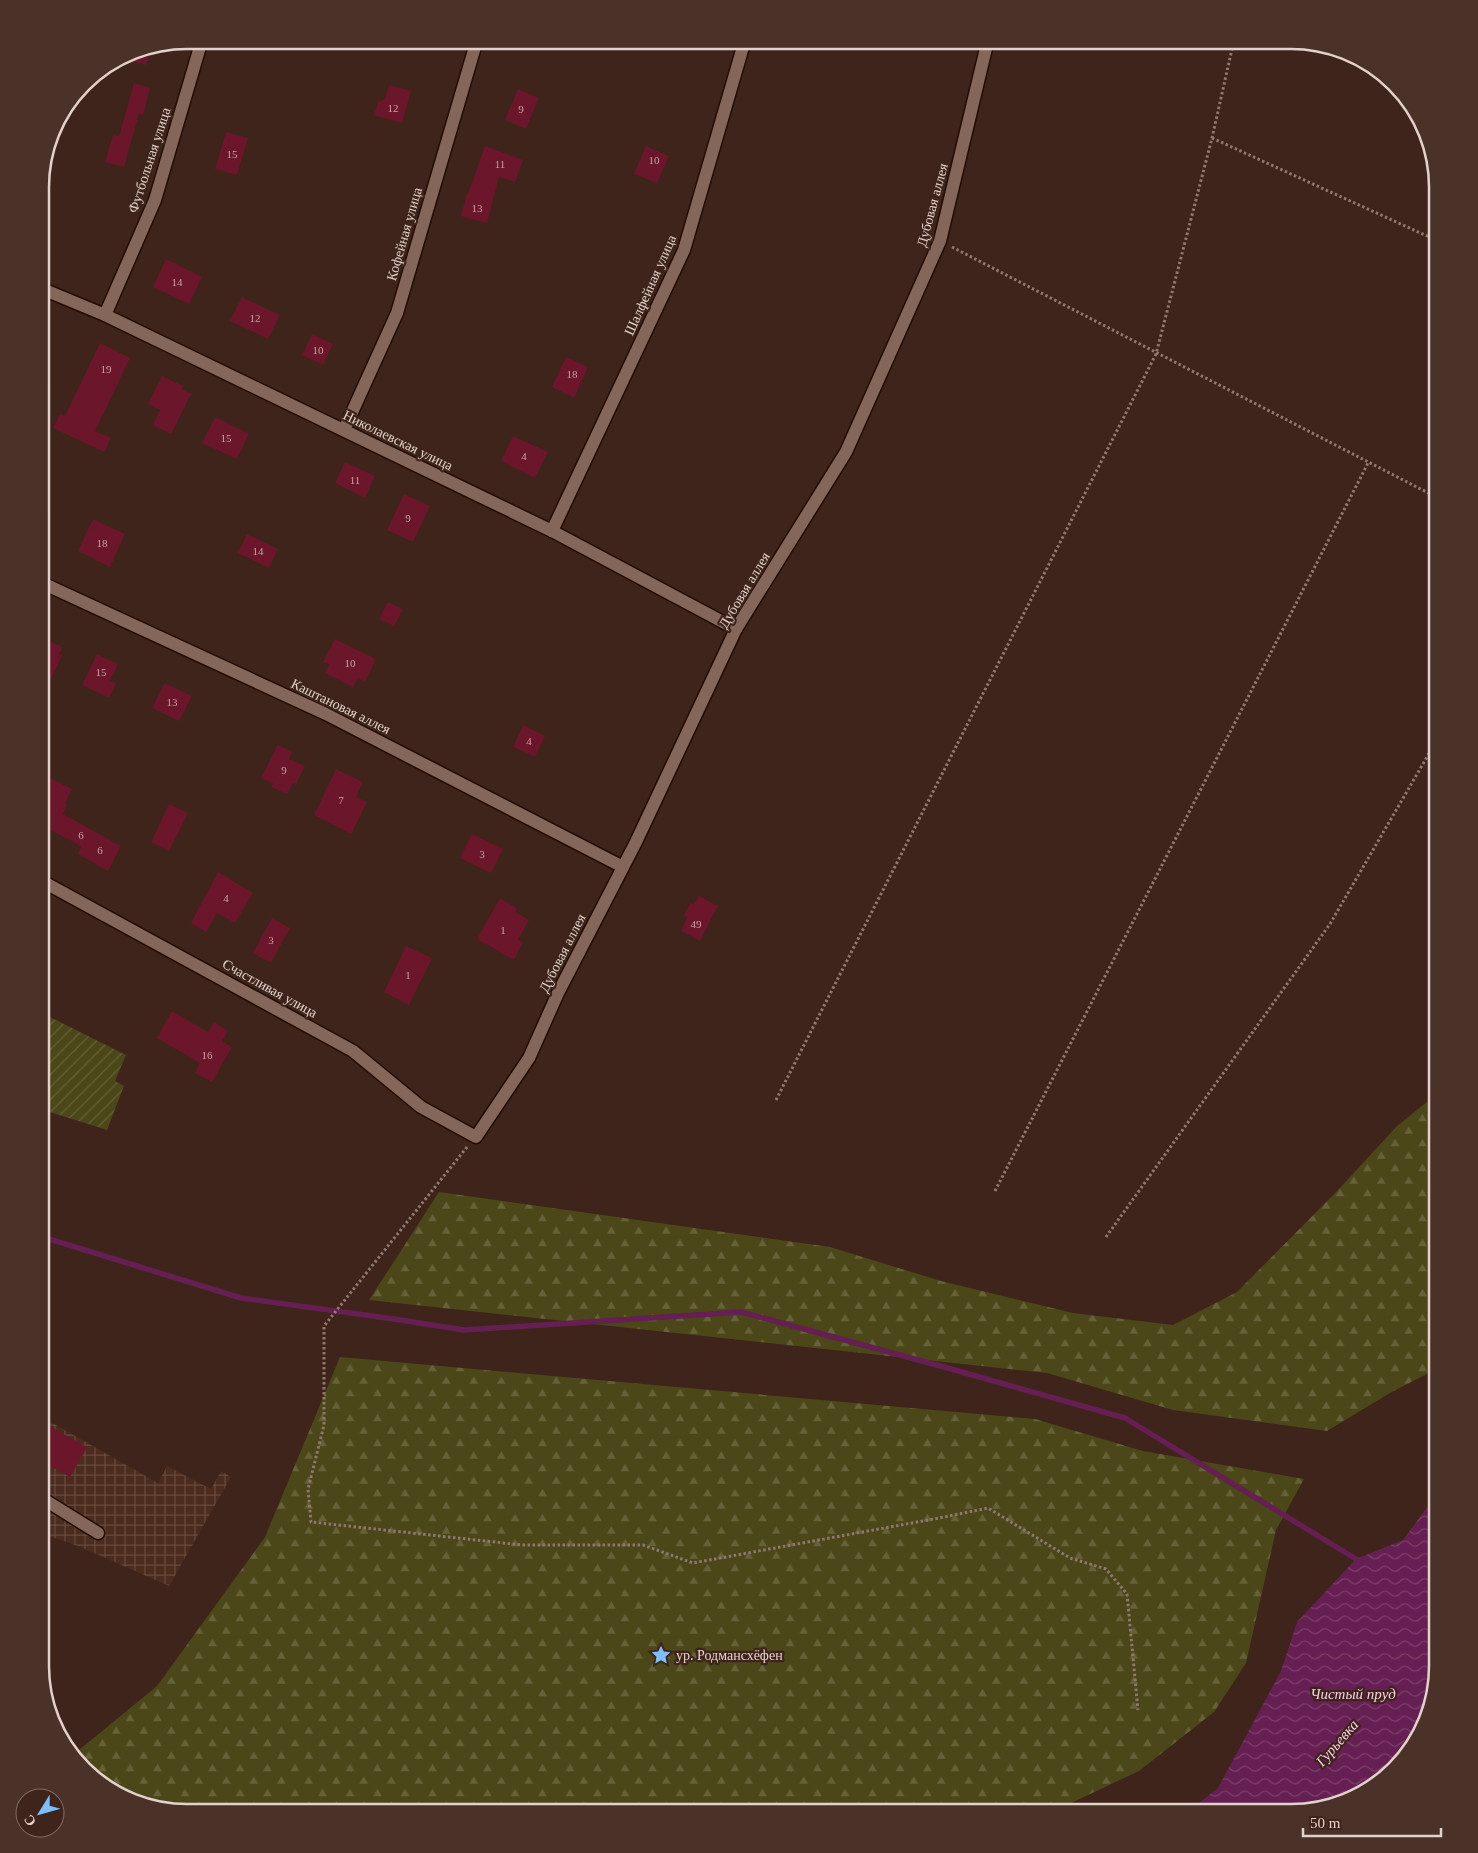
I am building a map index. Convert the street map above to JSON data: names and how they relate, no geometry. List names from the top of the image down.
{
  "streets": {
    "street": [
      "Футбольная улица",
      "Дубовая аллея",
      "Кофейная улица",
      "Шалфейная улица",
      "Николаевская улица",
      "Каштановая аллея",
      "Счастливая улица"
    ]
  },
  "crossings": [
    ["Футбольная улица", "Николаевская улица"],
    ["Дубовая аллея", "Николаевская улица"],
    ["Дубовая аллея", "Каштановая аллея"],
    ["Дубовая аллея", "Счастливая улица"],
    ["Кофейная улица", "Николаевская улица"],
    ["Шалфейная улица", "Николаевская улица"]
  ],
  "water": ["Чистый пруд", "Гурьевка"],
  "places": {
    "place": ["ур. Родмансхёфен"]
  },
  "house_numbers": [
    "12",
    "9",
    "15",
    "10",
    "11",
    "13",
    "14",
    "12",
    "10",
    "19",
    "18",
    "15",
    "4",
    "11",
    "9",
    "18",
    "14",
    "10",
    "15",
    "13",
    "4",
    "9",
    "7",
    "6",
    "6",
    "3",
    "4",
    "49",
    "1",
    "3",
    "1",
    "16"
  ],
  "scale_bar": "50 m",
  "north": "bottom left"
}
